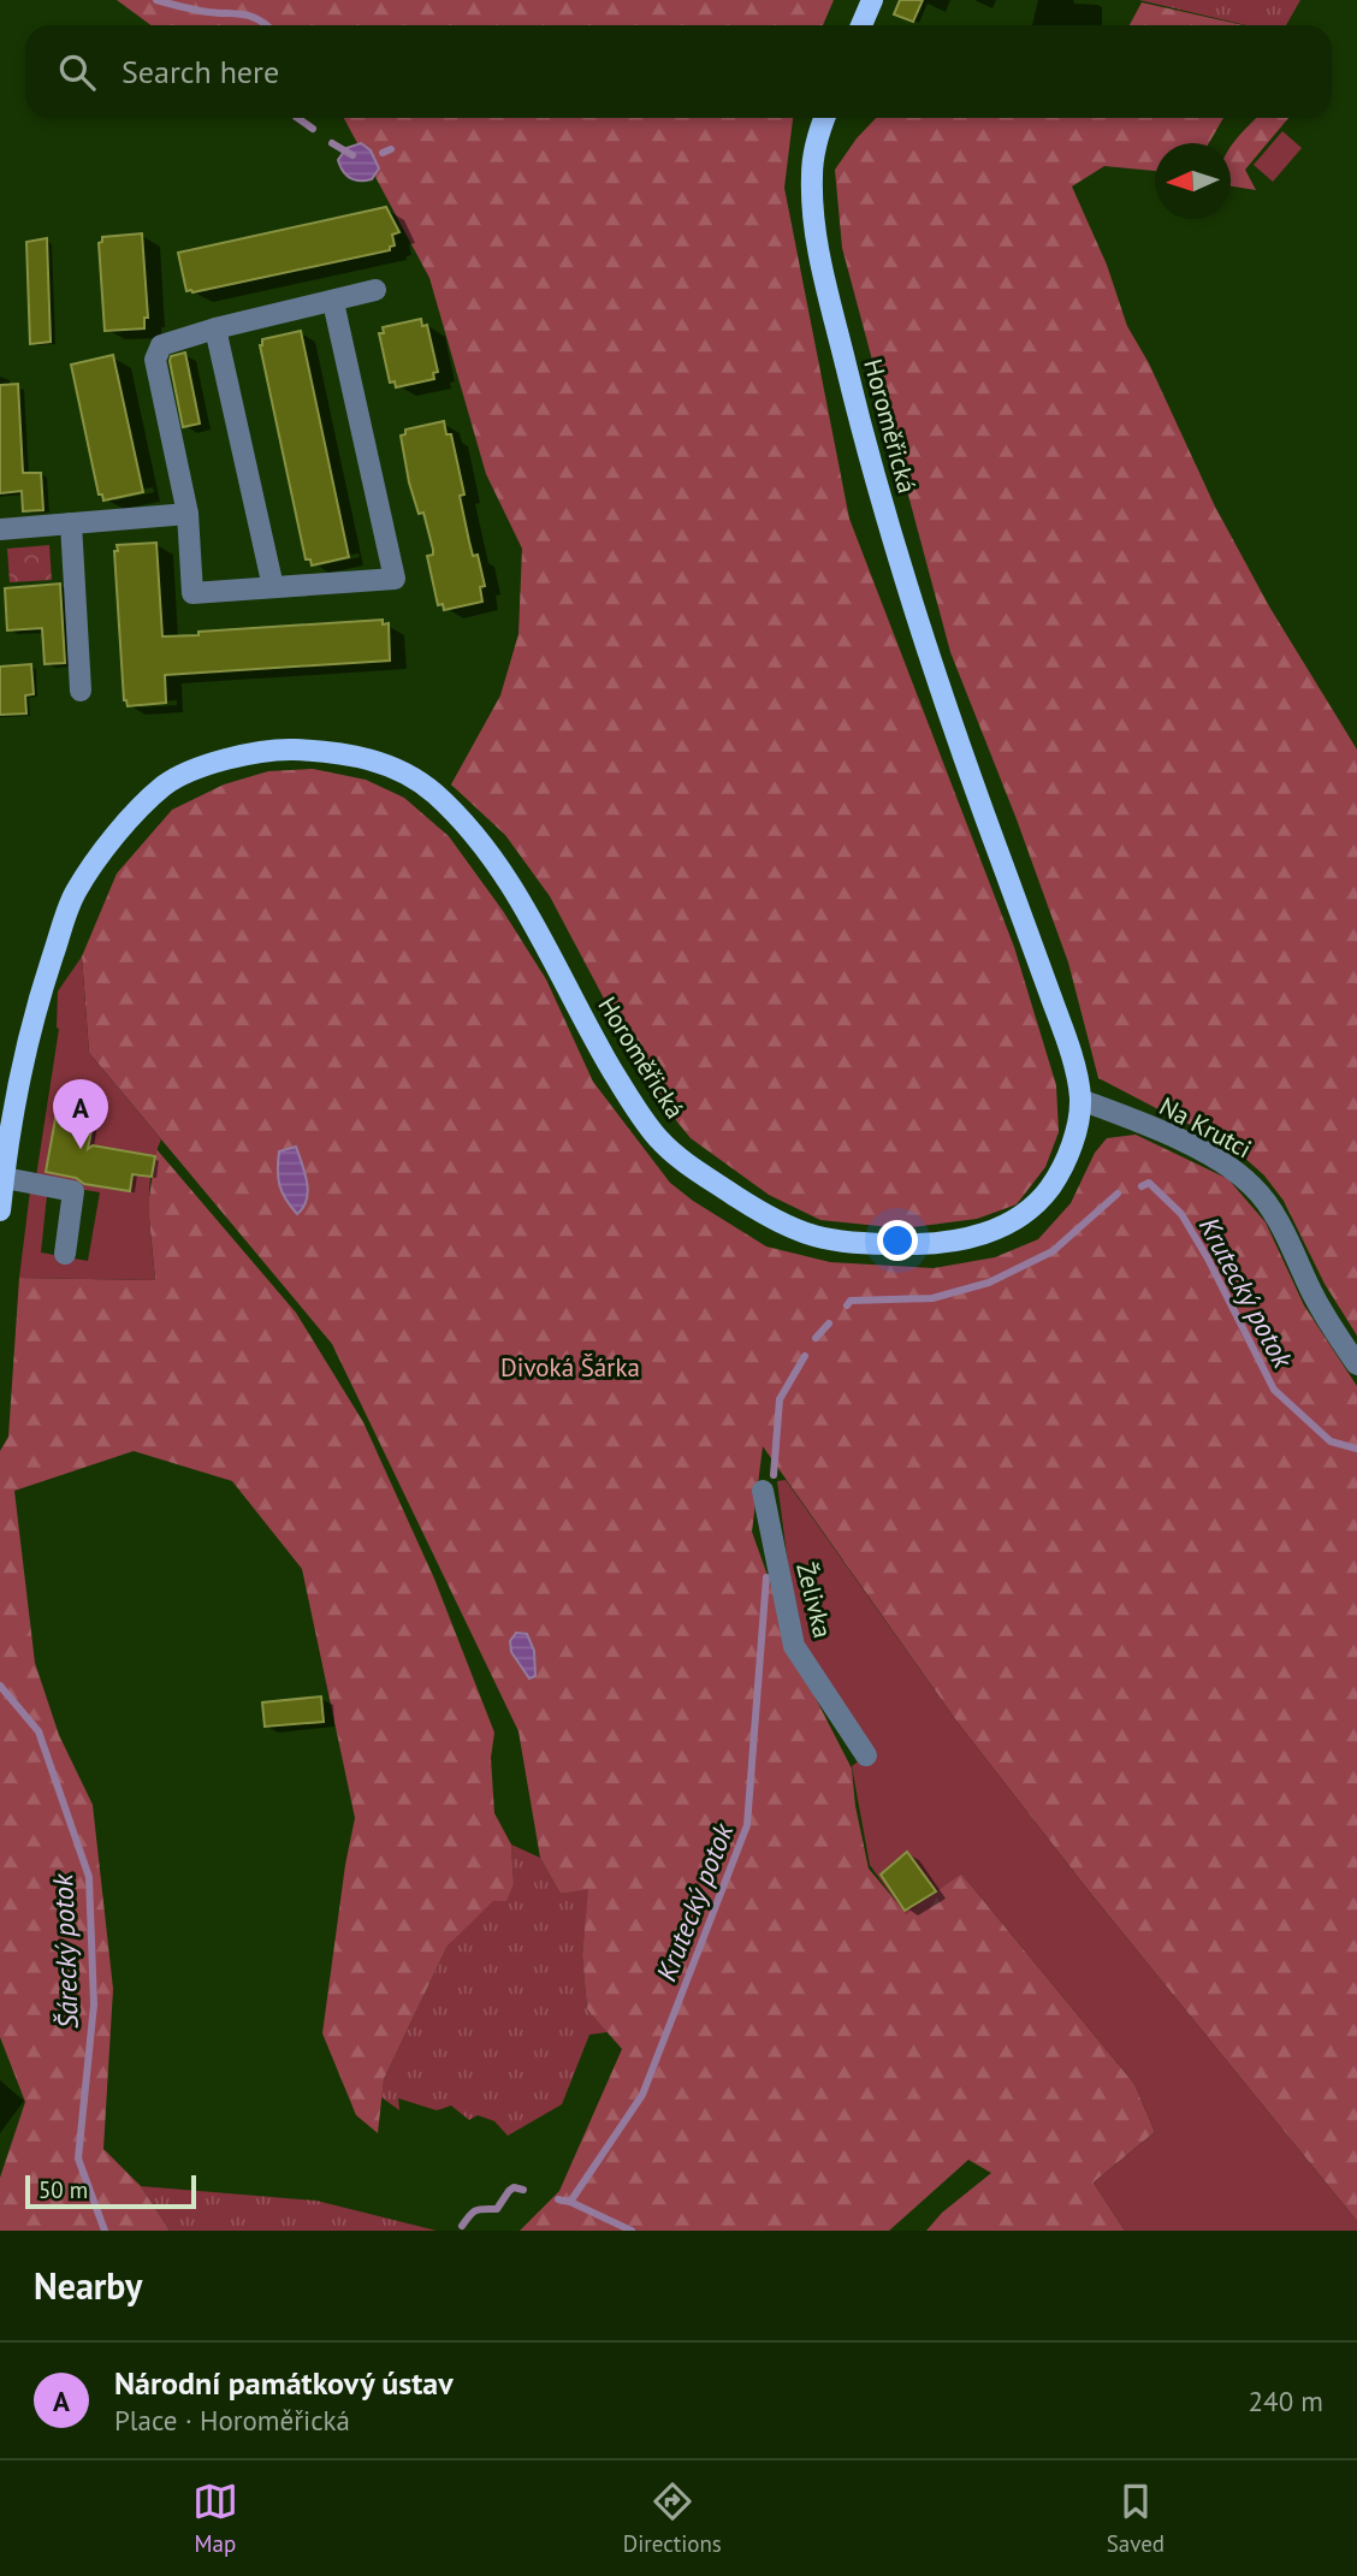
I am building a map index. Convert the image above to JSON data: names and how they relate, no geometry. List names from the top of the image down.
{
  "streets": {
    "main road": ["Horoměřická"],
    "street": ["Na Krutci", "Želivka"]
  },
  "crossings": [
    ["Horoměřická", "Na Krutci"]
  ],
  "water": ["Krutecký potok", "Šárecký potok"],
  "parks": ["Divoká Šárka"],
  "scale_bar": "50 m",
  "north": "left",
  "page": {
    "search": "Search here",
    "pins": "A",
    "scale": "50 m",
    "heading": "Nearby",
    "list": [
      {
        "mark": "A",
        "name": "Národní památkový ústav",
        "note": "Place · Horoměřická",
        "value": "240 m"
      }
    ],
    "nav": ["Map", "Directions", "Saved"]
  }
}
